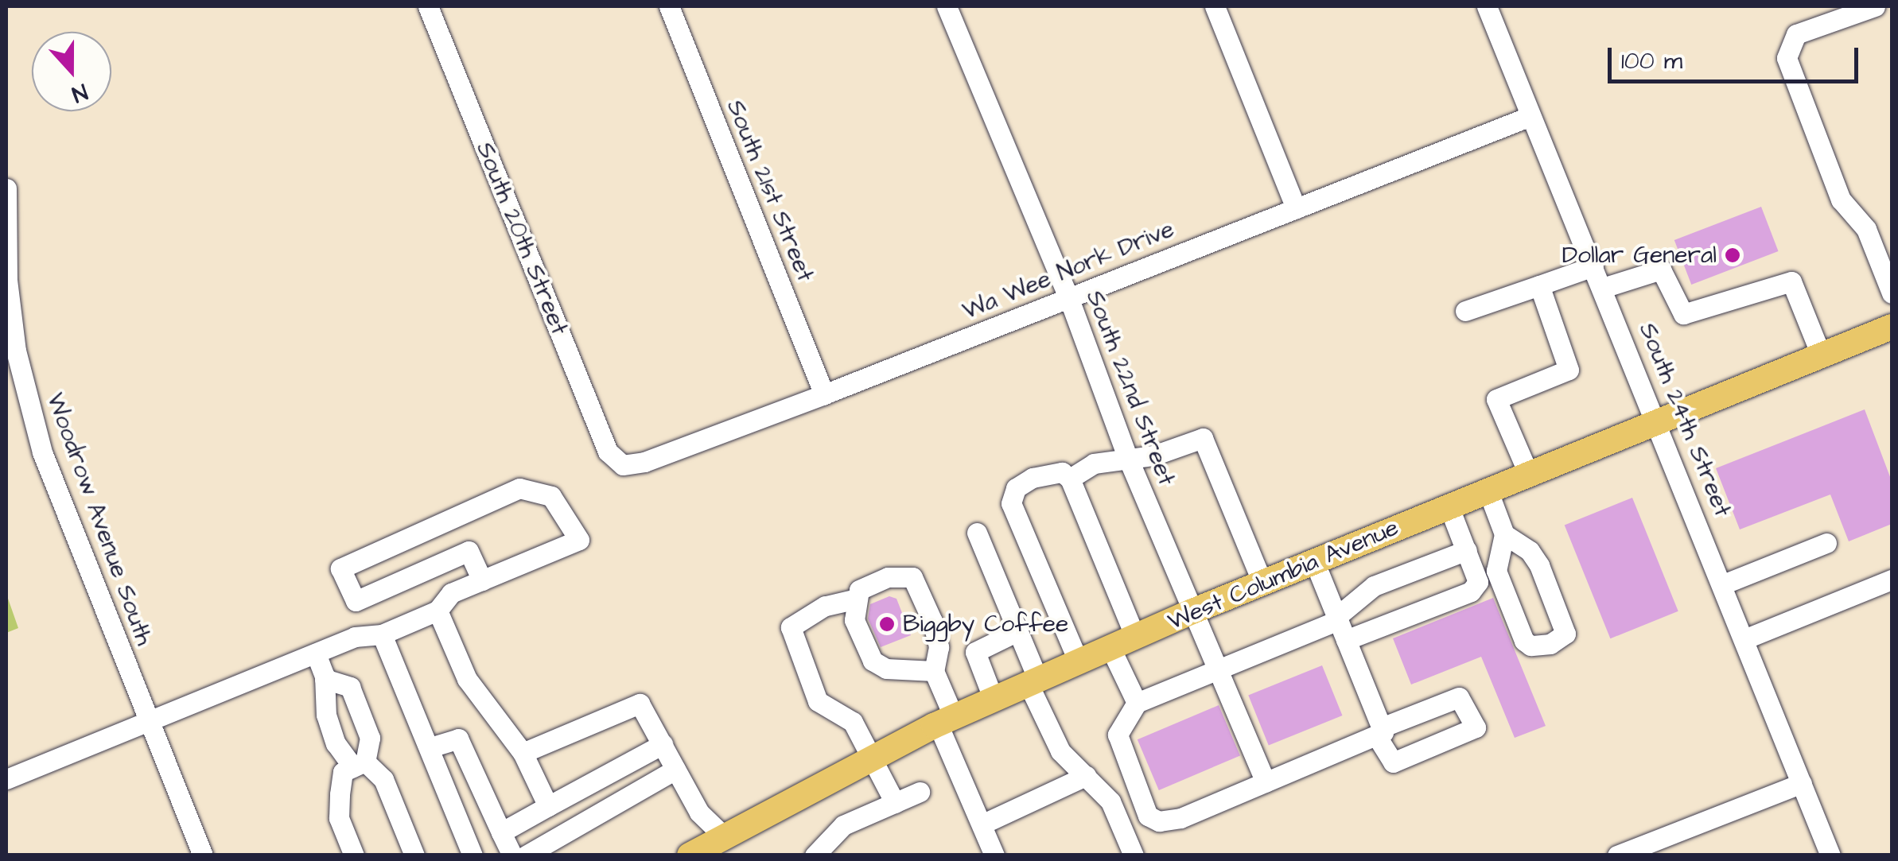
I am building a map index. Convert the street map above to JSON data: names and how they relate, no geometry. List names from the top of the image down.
{
  "streets": {
    "main road": ["West Columbia Avenue"],
    "street": [
      "South 21st Street",
      "South 20th Street",
      "Wa Wee Nork Drive",
      "South 22nd Street",
      "South 24th Street",
      "Woodrow Avenue South"
    ]
  },
  "crossings": [
    ["South 21st Street", "Wa Wee Nork Drive"],
    ["South 20th Street", "Wa Wee Nork Drive"],
    ["Wa Wee Nork Drive", "South 22nd Street"],
    ["Wa Wee Nork Drive", "South 24th Street"],
    ["South 22nd Street", "West Columbia Avenue"],
    ["South 24th Street", "West Columbia Avenue"]
  ],
  "places": ["Dollar General", "Biggby Coffee"],
  "scale_bar": "100 m",
  "north": "bottom"
}
